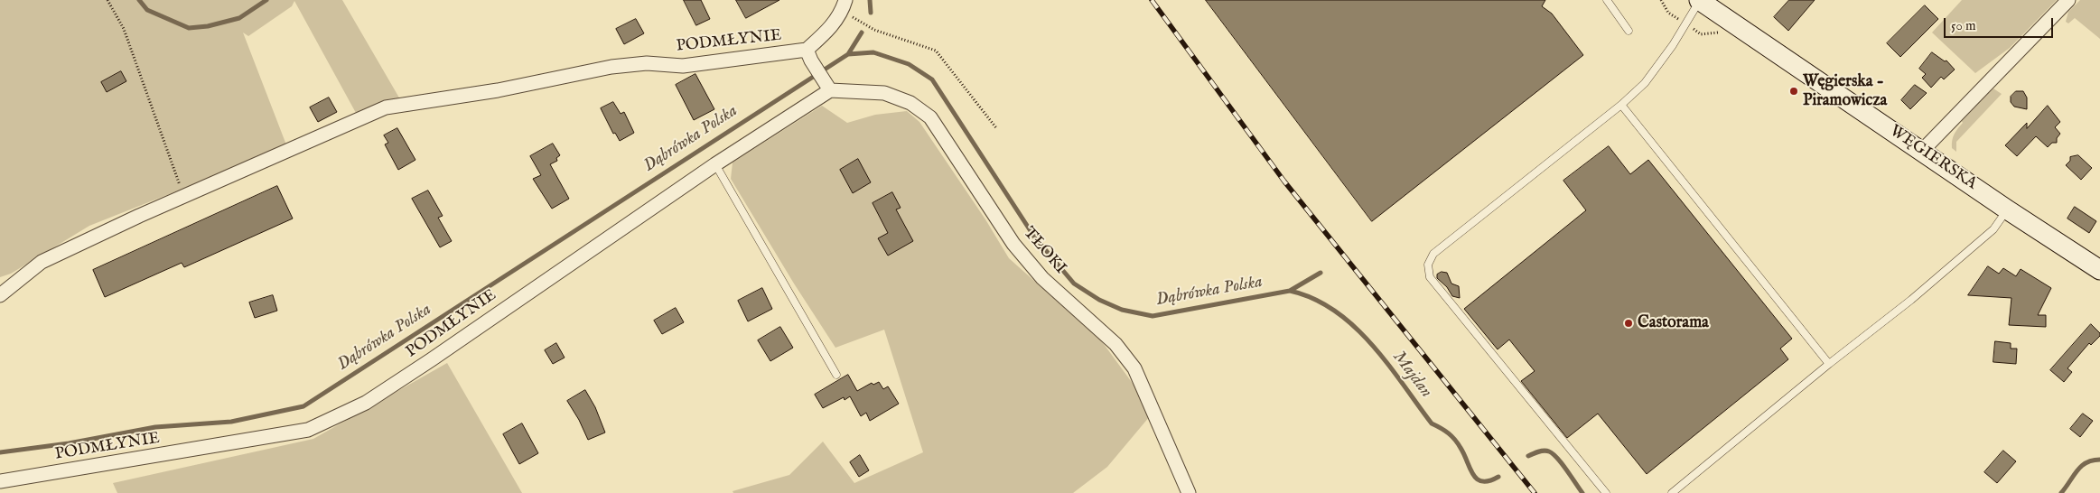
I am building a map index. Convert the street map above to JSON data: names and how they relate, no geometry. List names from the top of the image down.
{
  "streets": {
    "main road": ["WĘGIERSKA"],
    "street": ["PODMŁYNIE", "TŁOKI"]
  },
  "crossings": [
    ["PODMŁYNIE", "TŁOKI"]
  ],
  "water": ["Dąbrówka Polska", "Majdan"],
  "places": ["Węgierska - Piramowicza", "Castorama"],
  "scale_bar": "50 m"
}
